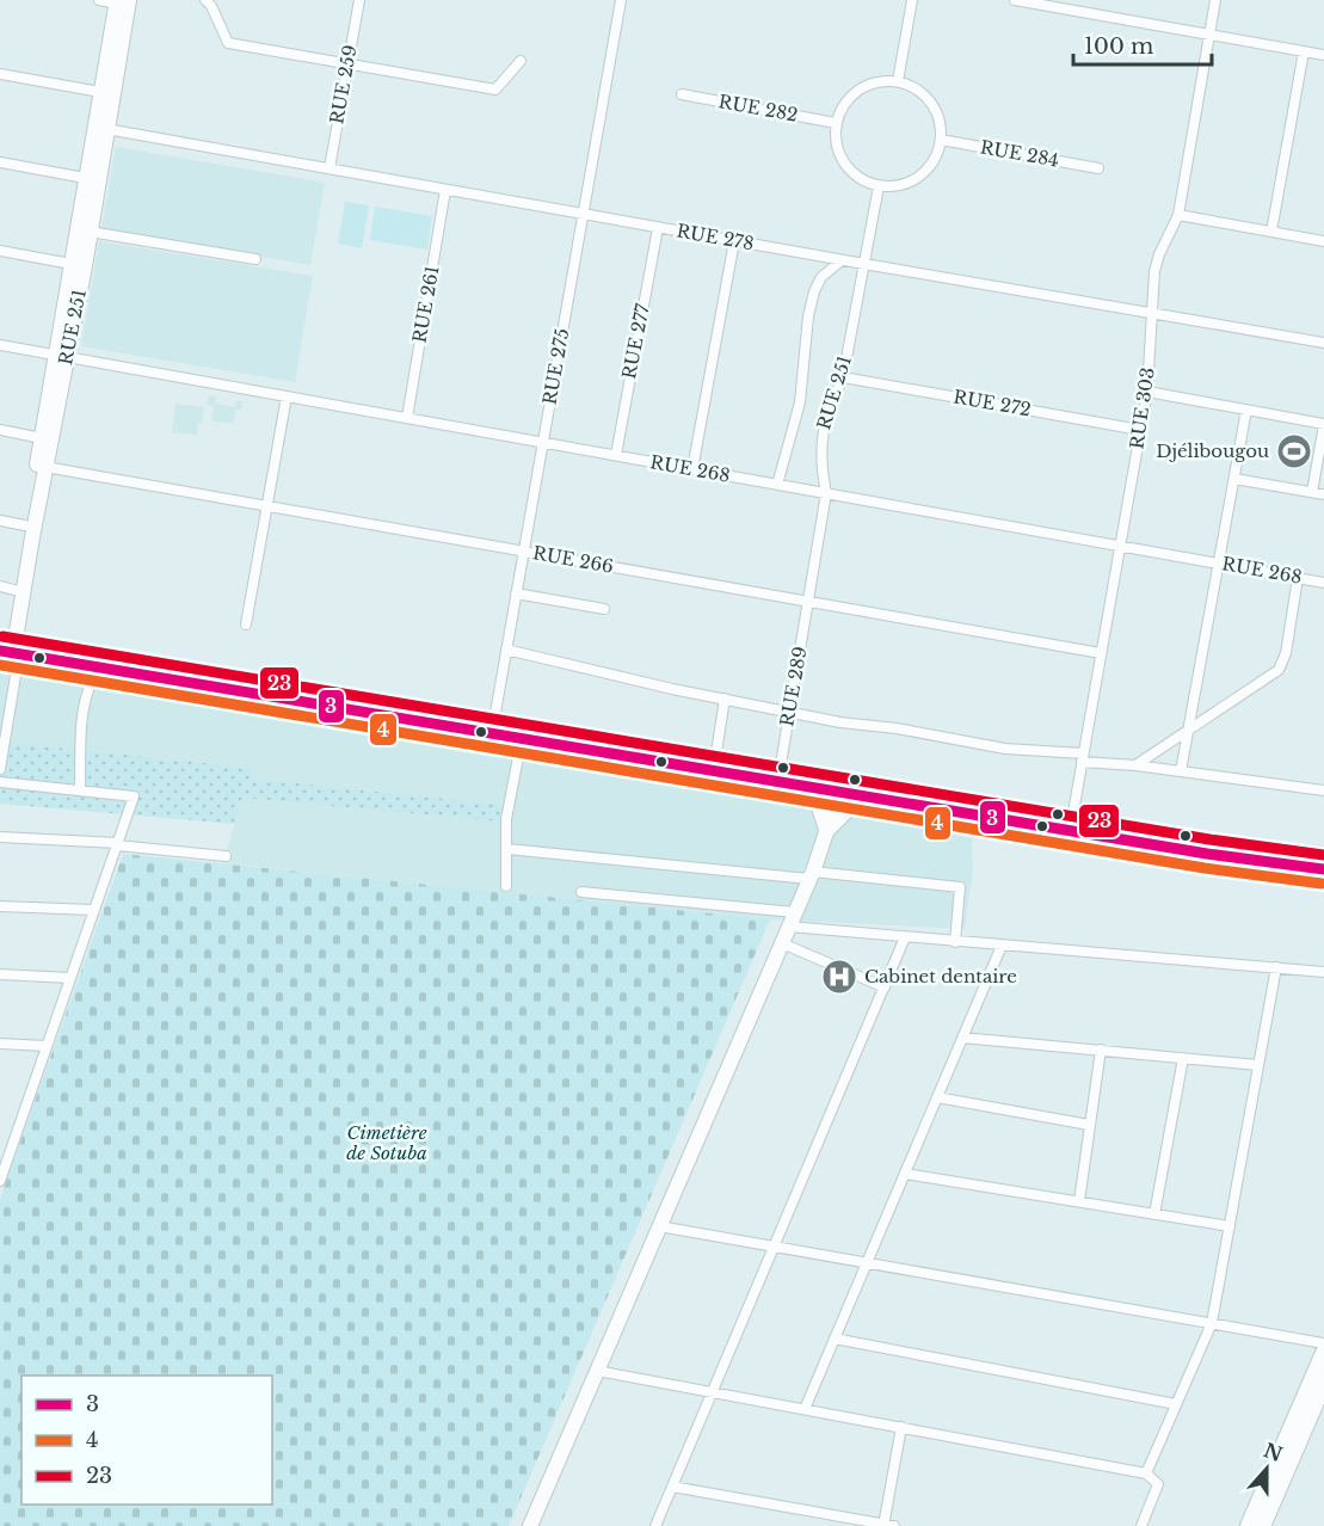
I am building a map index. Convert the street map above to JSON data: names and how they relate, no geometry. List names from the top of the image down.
{
  "streets": {
    "main road": ["RUE 251"],
    "street": [
      "RUE 259",
      "RUE 282",
      "RUE 284",
      "RUE 278",
      "RUE 261",
      "RUE 277",
      "RUE 275",
      "RUE 272",
      "RUE 303",
      "RUE 268",
      "RUE 266",
      "RUE 289"
    ]
  },
  "crossings": [
    ["RUE 259", "RUE 278"],
    ["RUE 282", "RUE 284"],
    ["RUE 282", "RUE 251"],
    ["RUE 284", "RUE 251"],
    ["RUE 278", "RUE 261"],
    ["RUE 278", "RUE 251"],
    ["RUE 278", "RUE 277"],
    ["RUE 278", "RUE 275"],
    ["RUE 278", "RUE 303"],
    ["RUE 261", "RUE 268"],
    ["RUE 251", "RUE 272"],
    ["RUE 251", "RUE 268"],
    ["RUE 251", "RUE 266"],
    ["RUE 251", "RUE 289"],
    ["RUE 277", "RUE 268"],
    ["RUE 275", "RUE 268"],
    ["RUE 275", "RUE 266"],
    ["RUE 272", "RUE 303"],
    ["RUE 303", "RUE 268"],
    ["RUE 303", "RUE 266"],
    ["RUE 266", "RUE 289"]
  ],
  "parks": ["Cimetière de Sotuba"],
  "places": {
    "sports": ["Djélibougou"],
    "hospital": ["Cabinet dentaire"]
  },
  "lines": ["transit line 23", "transit line 3", "transit line 4"],
  "legend": ["3", "4", "23"],
  "scale_bar": "100 m",
  "north": "top"
}
